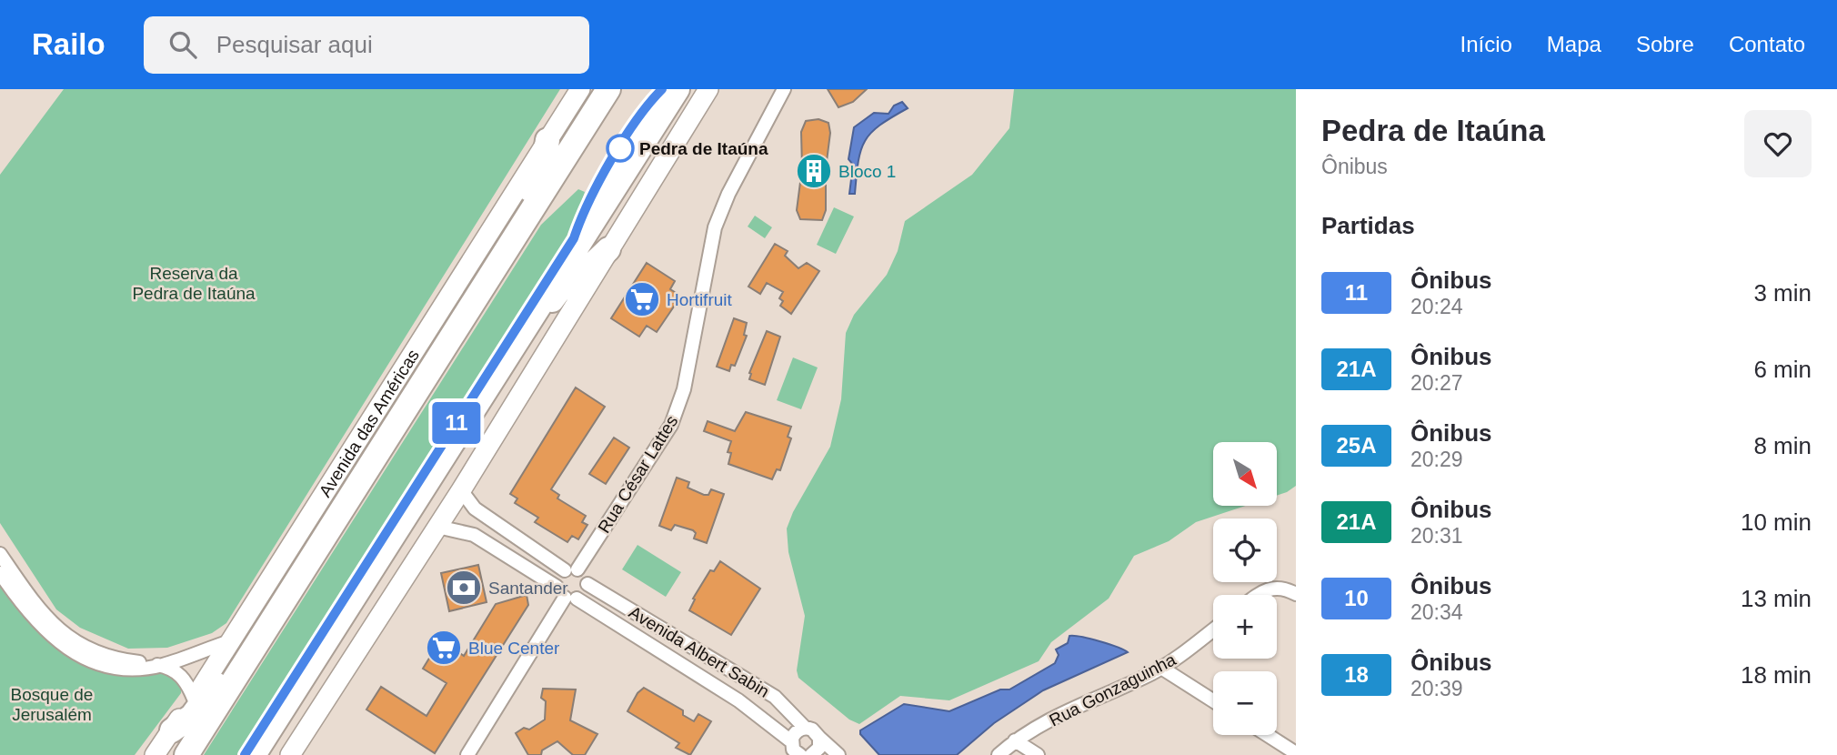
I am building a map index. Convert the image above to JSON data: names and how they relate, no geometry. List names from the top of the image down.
{
  "streets": {
    "highway": ["Avenida das Américas"],
    "street": ["Rua César Lattes", "Avenida Albert Sabin", "Rua Gonzaguinha"]
  },
  "crossings": [
    ["Rua César Lattes", "Avenida Albert Sabin"]
  ],
  "parks": ["Reserva da Pedra de Itaúna", "Bosque de Jerusalém"],
  "places": {
    "other": ["Pedra de Itaúna"],
    "building": ["Bloco 1"],
    "supermarket": ["Hortifruit", "Blue Center"],
    "bank": ["Santander"]
  },
  "lines": ["bus line 11"],
  "north": "bottom right",
  "page": {
    "header": "Railo",
    "search": "Pesquisar aqui",
    "nav": [
      "Início",
      "Mapa",
      "Sobre",
      "Contato"
    ],
    "on_map": "11",
    "heading": [
      ["Pedra de Itaúna", "Ônibus"],
      "Partidas"
    ],
    "list": [
      {
        "mark": "11",
        "name": "Ônibus",
        "note": "20:24",
        "value": "3 min"
      },
      {
        "mark": "21A",
        "name": "Ônibus",
        "note": "20:27",
        "value": "6 min"
      },
      {
        "mark": "25A",
        "name": "Ônibus",
        "note": "20:29",
        "value": "8 min"
      },
      {
        "mark": "21A",
        "name": "Ônibus",
        "note": "20:31",
        "value": "10 min"
      },
      {
        "mark": "10",
        "name": "Ônibus",
        "note": "20:34",
        "value": "13 min"
      },
      {
        "mark": "18",
        "name": "Ônibus",
        "note": "20:39",
        "value": "18 min"
      }
    ],
    "map_buttons": ["+", "−"]
  }
}
